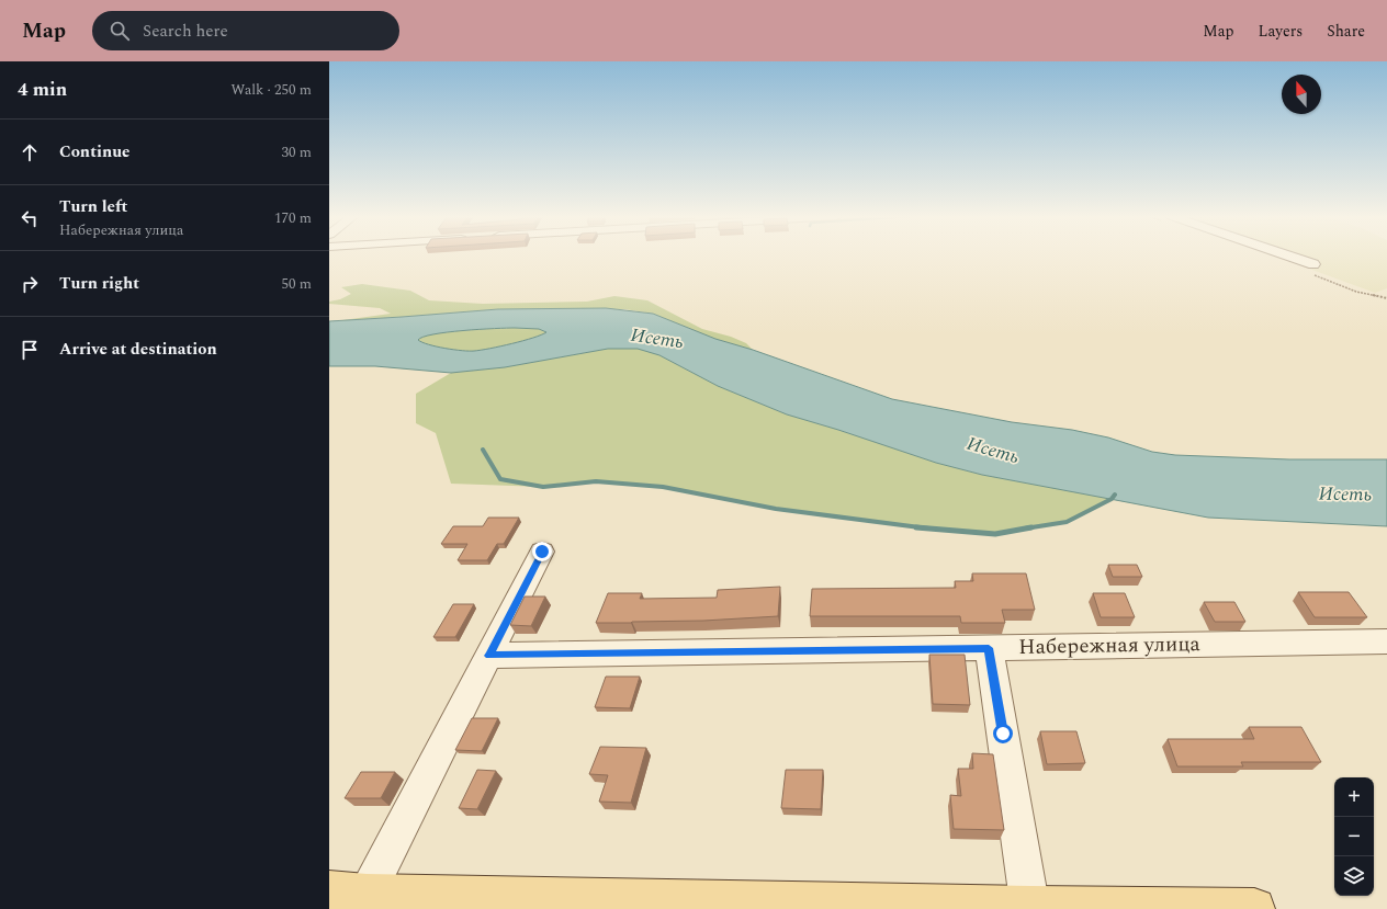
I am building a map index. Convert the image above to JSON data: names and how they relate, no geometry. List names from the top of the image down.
{
  "streets": {
    "street": ["Набережная улица"]
  },
  "water": ["Исеть"],
  "north": "top",
  "page": {
    "header": "Map",
    "search": "Search here",
    "nav": ["Map", "Layers", "Share"],
    "heading": ["4 min", "Walk · 250 m"],
    "list": [
      ["Continue", "30 m"],
      ["Turn left", "Набережная улица", "170 m"],
      ["Turn right", "50 m"],
      "Arrive at destination"
    ],
    "map_buttons": ["+", "−"]
  }
}
